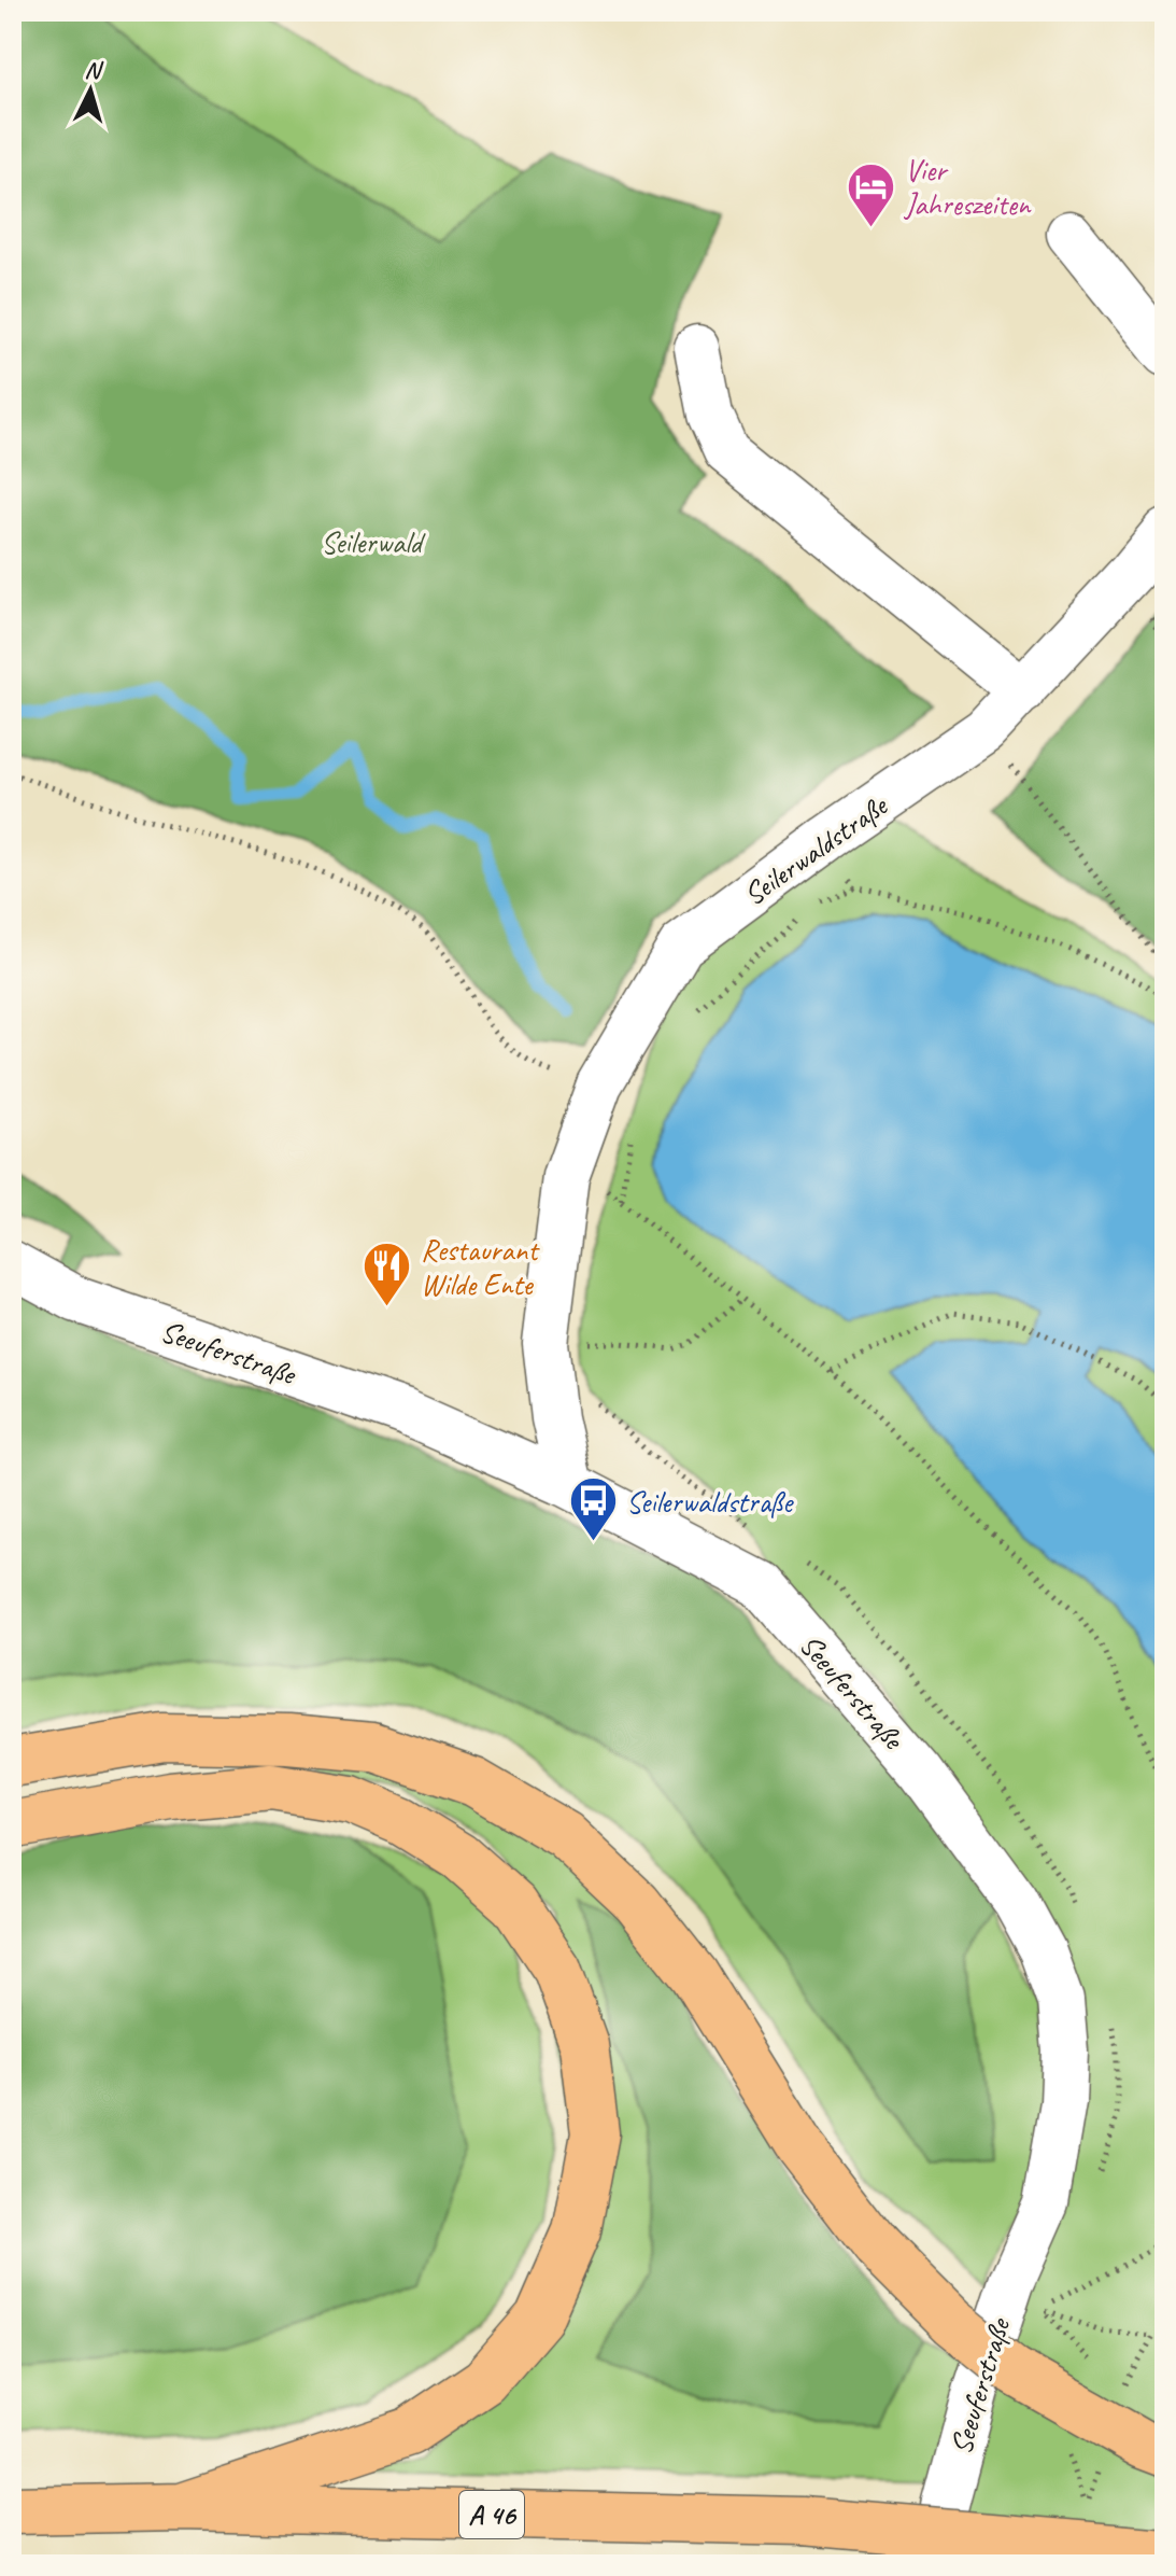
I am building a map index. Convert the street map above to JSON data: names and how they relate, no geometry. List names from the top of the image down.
{
  "streets": {
    "highway": ["A 46"],
    "street": ["Seilerwaldstraße", "Seeuferstraße"]
  },
  "crossings": [
    ["Seilerwaldstraße", "Seeuferstraße"]
  ],
  "parks": ["Seilerwald"],
  "places": {
    "hotel": ["Vier Jahreszeiten"],
    "restaurant": ["Restaurant Wilde Ente"],
    "bus stop": ["Seilerwaldstraße"]
  },
  "north": "top"
}
